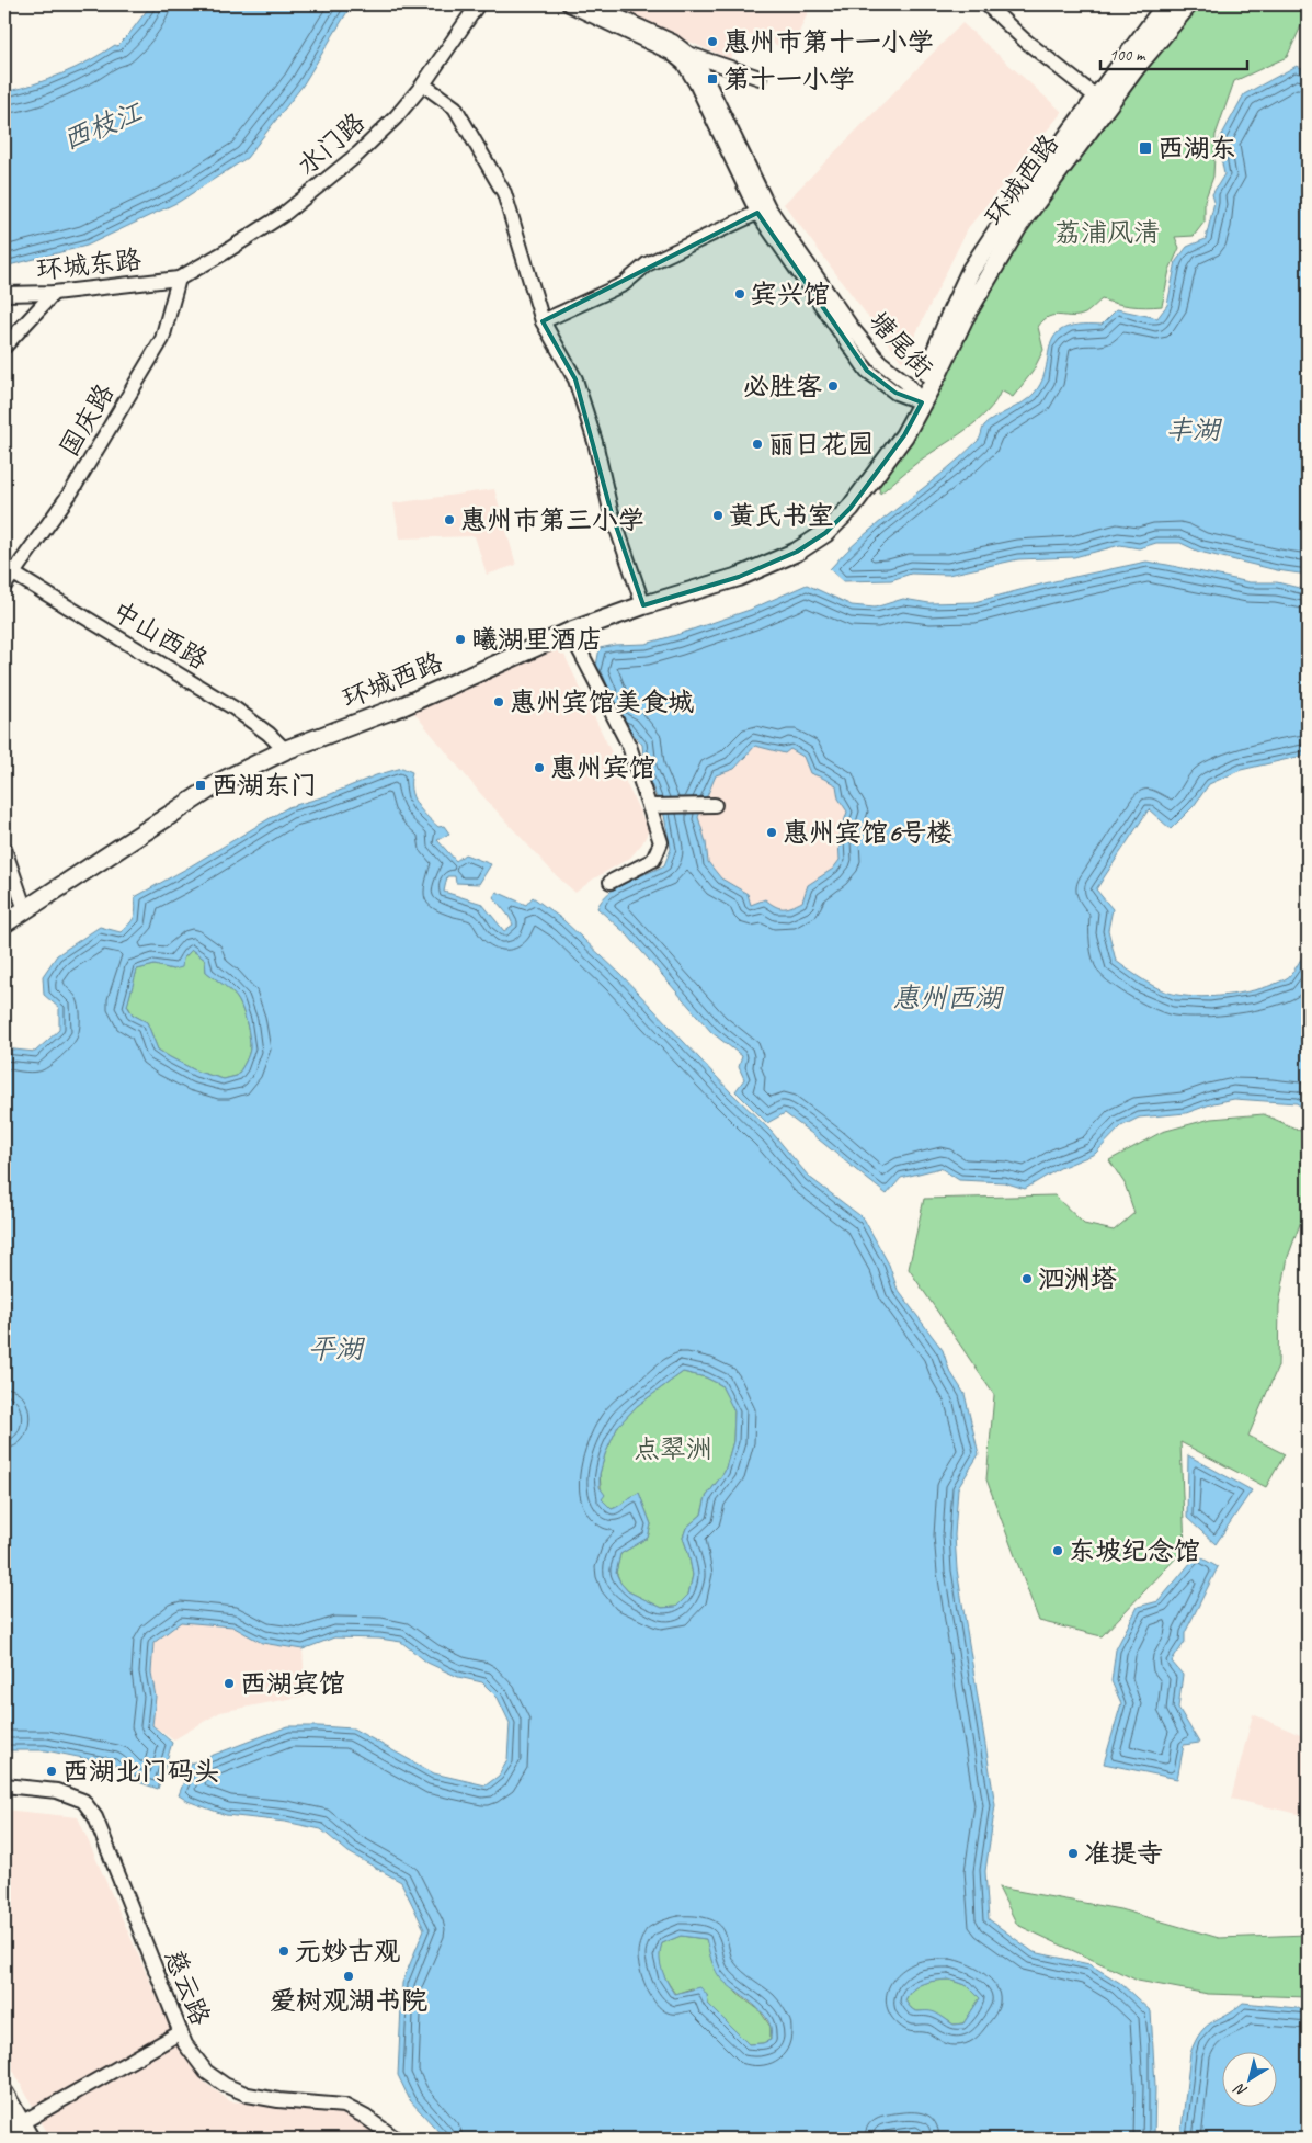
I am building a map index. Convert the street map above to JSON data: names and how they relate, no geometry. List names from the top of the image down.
{
  "streets": {
    "main road": ["环城西路"],
    "street": [
      "水门路",
      "环城东路",
      "塘尾街",
      "国庆路",
      "中山西路",
      "慈云路"
    ]
  },
  "crossings": [
    ["水门路", "环城东路"],
    ["水门路", "国庆路"],
    ["环城西路", "塘尾街"],
    ["环城西路", "中山西路"],
    ["环城东路", "国庆路"],
    ["国庆路", "中山西路"]
  ],
  "water": [
    "西枝江",
    "丰湖",
    "惠州西湖",
    "平湖"
  ],
  "parks": ["荔浦风清", "点翠洲"],
  "places": {
    "other": [
      "惠州市第十一小学",
      "宾兴馆",
      "必胜客",
      "丽日花园",
      "黄氏书室",
      "惠州市第三小学",
      "曦湖里酒店",
      "惠州宾馆美食城",
      "惠州宾馆",
      "惠州宾馆6号楼",
      "泗洲塔",
      "东坡纪念馆",
      "西湖宾馆",
      "西湖北门码头",
      "准提寺",
      "元妙古观",
      "爱树观湖书院"
    ],
    "transit": ["第十一小学", "西湖东", "西湖东门"]
  },
  "scale_bar": "100 m",
  "north": "bottom left"
}
